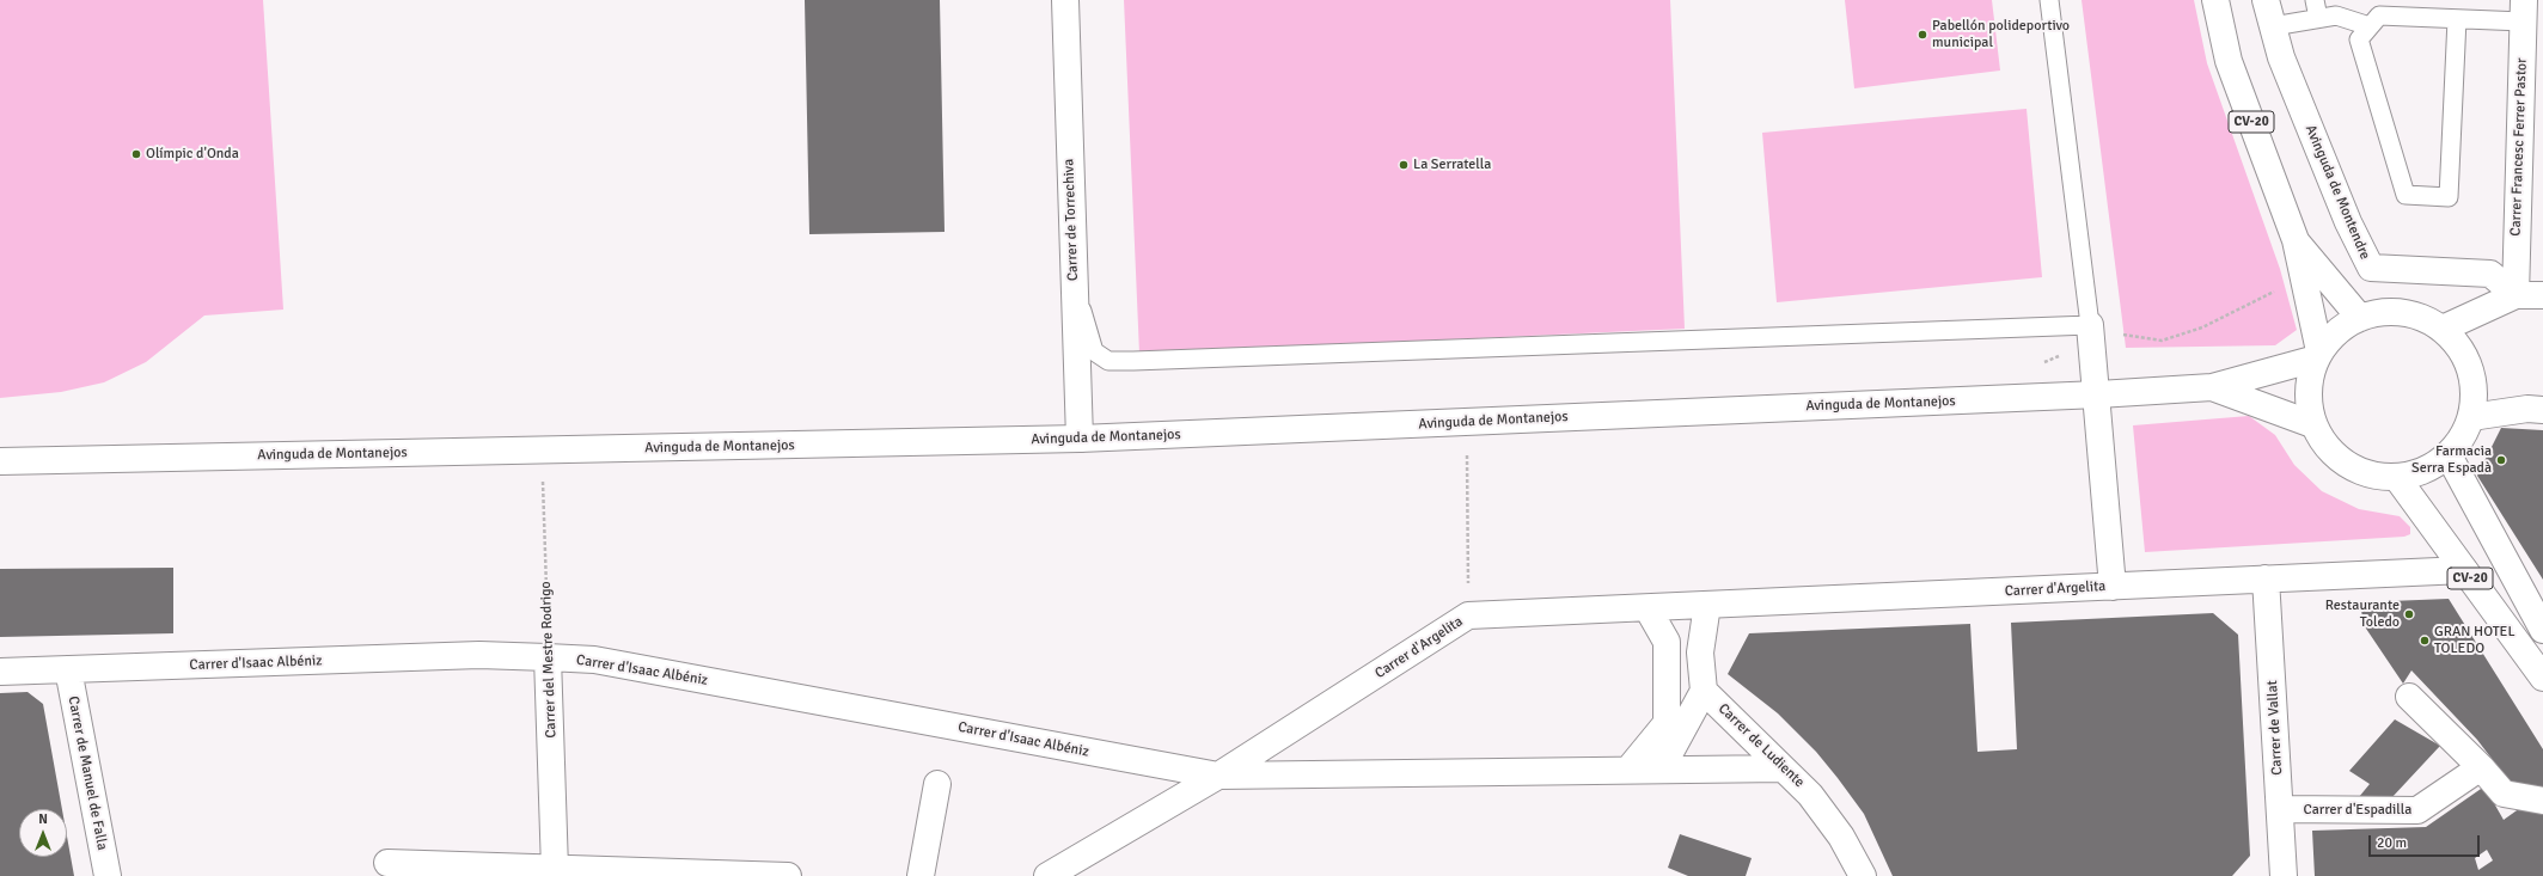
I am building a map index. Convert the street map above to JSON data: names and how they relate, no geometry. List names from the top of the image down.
{
  "streets": {
    "street": [
      "CV-20",
      "Carrer Francesc Ferrer Pastor",
      "Avinguda de Montendre",
      "Carrer de Torrechiva",
      "Avinguda de Montanejos",
      "Carrer d'Argelita",
      "Carrer del Mestre Rodrigo",
      "Carrer d'Isaac Albéniz",
      "Carrer de Vallat",
      "Carrer de Ludiente",
      "Carrer de Manuel de Falla",
      "Carrer d'Espadilla"
    ]
  },
  "crossings": [
    ["CV-20", "Avinguda de Montanejos"],
    ["CV-20", "Carrer d'Argelita"],
    ["Carrer Francesc Ferrer Pastor", "Avinguda de Montendre"],
    ["Carrer de Torrechiva", "Avinguda de Montanejos"],
    ["Avinguda de Montanejos", "Carrer del Mestre Rodrigo"],
    ["Carrer d'Argelita", "Carrer d'Isaac Albéniz"],
    ["Carrer d'Argelita", "Carrer de Vallat"],
    ["Carrer d'Argelita", "Carrer de Ludiente"],
    ["Carrer del Mestre Rodrigo", "Carrer d'Isaac Albéniz"],
    ["Carrer d'Isaac Albéniz", "Carrer de Manuel de Falla"],
    ["Carrer de Vallat", "Carrer d'Espadilla"]
  ],
  "places": [
    "Pabellón polideportivo municipal",
    "Olímpic d'Onda",
    "La Serratella",
    "Farmacia Serra Espadà",
    "Restaurante Toledo",
    "GRAN HOTEL TOLEDO"
  ],
  "scale_bar": "20 m",
  "north": "top"
}
